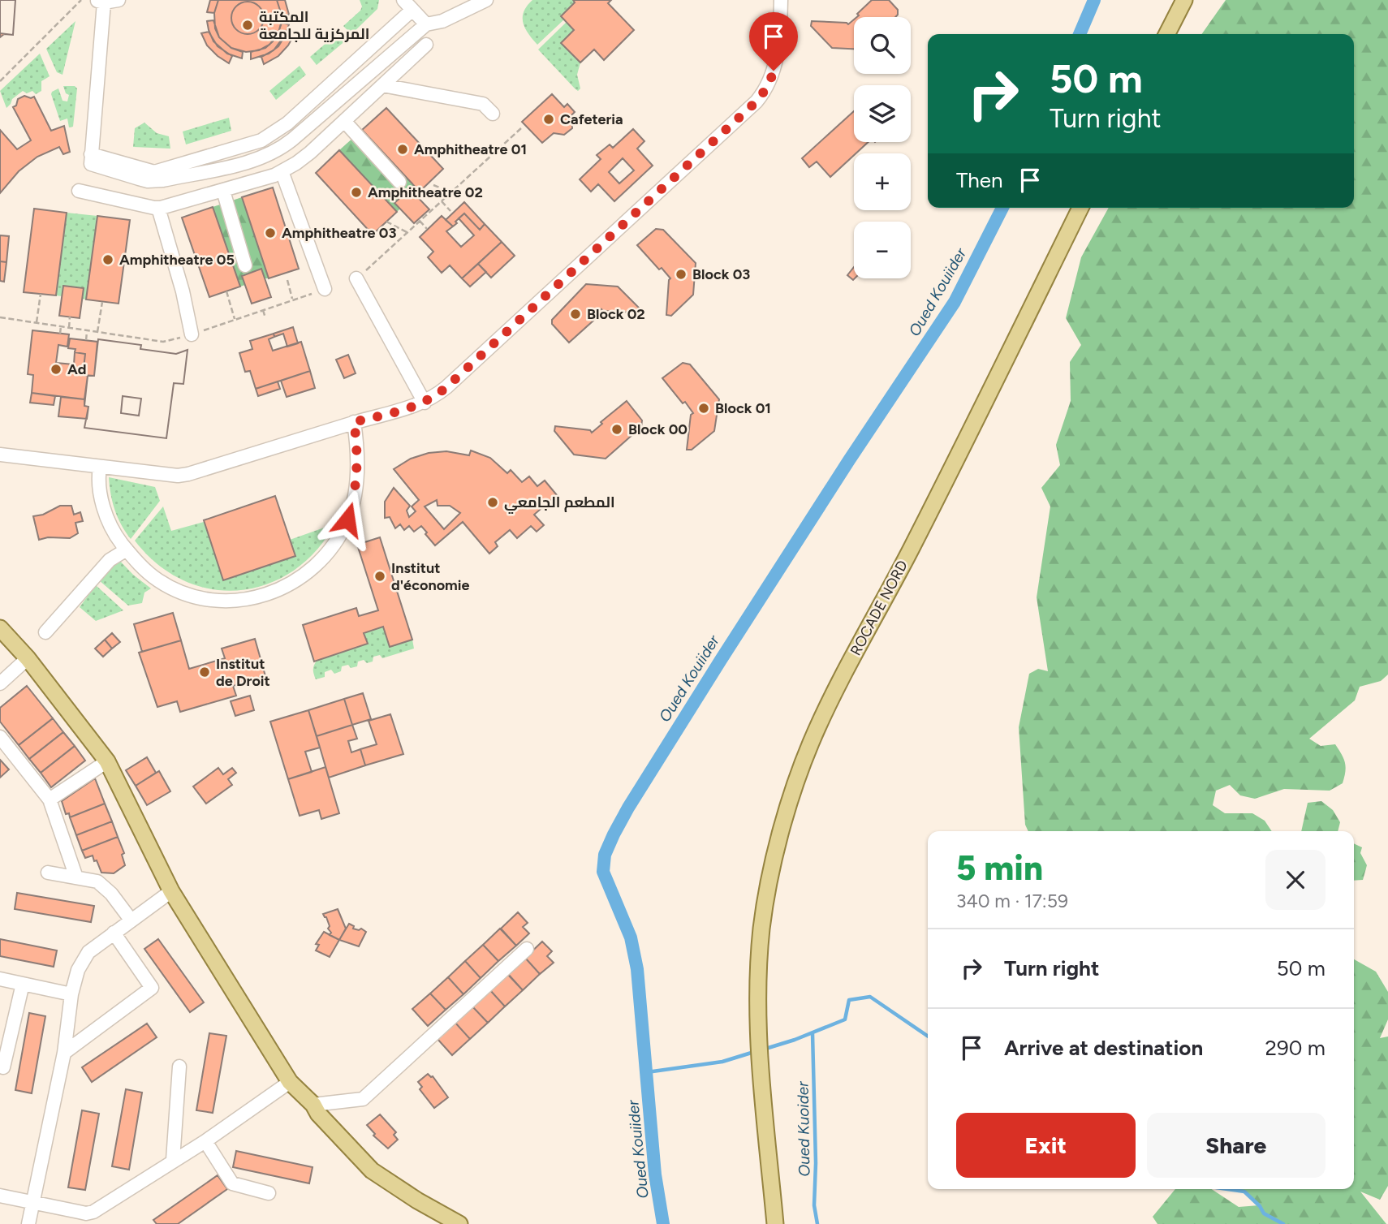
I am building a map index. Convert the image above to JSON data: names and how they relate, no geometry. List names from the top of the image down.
{
  "streets": {
    "main road": ["ROCADE NORD"]
  },
  "water": ["Oued Kouiider", "Oued Kuoider"],
  "places": [
    "المكتبة المركزية للجامعة",
    "Cafeteria",
    "Amphitheatre 01",
    "Amphitheatre 02",
    "Amphitheatre 03",
    "Amphitheatre 05",
    "Block 03",
    "Block 02",
    "Ad",
    "Block 01",
    "Block 00",
    "المطعم الجامعي",
    "Institut d'économie",
    "Institut de Droit"
  ],
  "page": {
    "map_buttons": ["+", "−"],
    "turn": ["50 m", "Turn right"],
    "then": "Then",
    "heading": ["5 min", "340 m · 17:59"],
    "list": [
      {
        "name": "Turn right",
        "value": "50 m"
      },
      {
        "name": "Arrive at destination",
        "value": "290 m"
      }
    ],
    "buttons": ["Exit", "Share"]
  }
}
